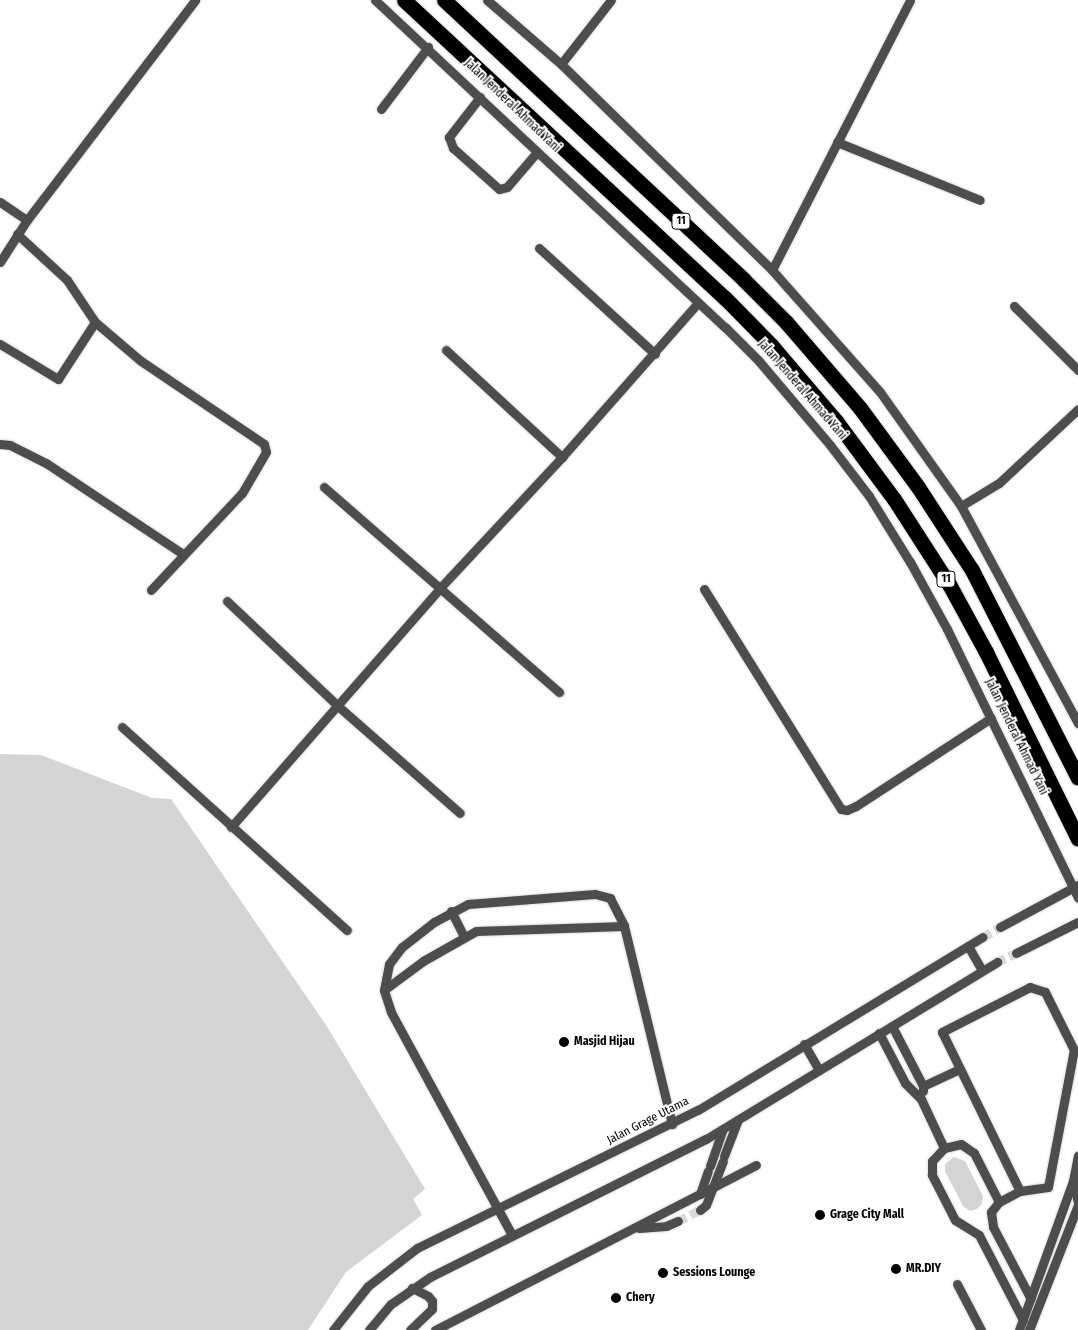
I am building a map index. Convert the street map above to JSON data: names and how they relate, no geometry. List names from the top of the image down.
{
  "streets": {
    "highway": ["Jalan Jenderal Ahmad Yani", "11"],
    "street": ["Jalan Grage Utama"]
  },
  "places": [
    "Masjid Hijau",
    "Grage City Mall",
    "MR.DIY",
    "Sessions Lounge",
    "Chery"
  ]
}
